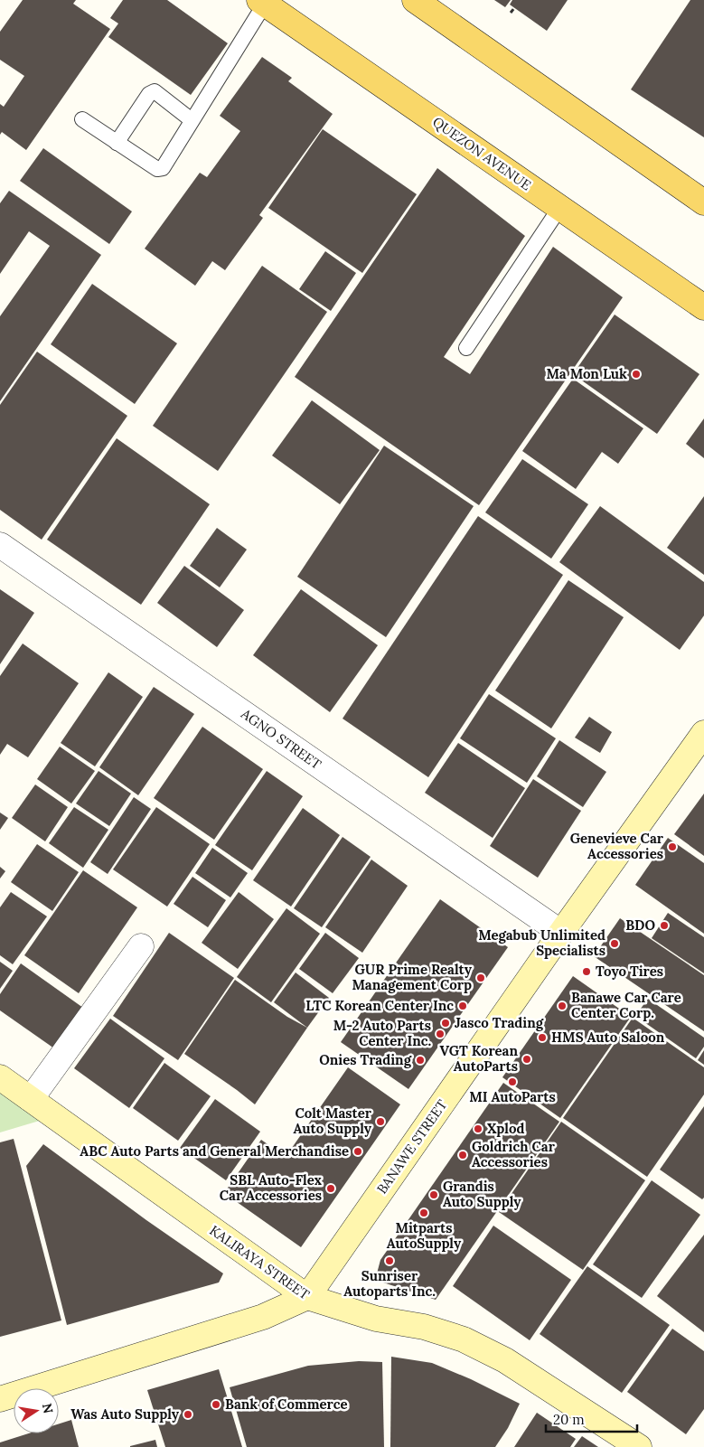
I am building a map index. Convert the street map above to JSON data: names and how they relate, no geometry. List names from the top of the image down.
{
  "streets": {
    "main road": ["QUEZON AVENUE", "BANAWE STREET", "KALIRAYA STREET"],
    "street": ["AGNO STREET"]
  },
  "crossings": [
    ["AGNO STREET", "BANAWE STREET"],
    ["BANAWE STREET", "KALIRAYA STREET"]
  ],
  "places": [
    "Ma Mon Luk",
    "Genevieve Car Accessories",
    "BDO",
    "Megabub Unlimited Specialists",
    "Toyo Tires",
    "GUR Prime Realty Management Corp",
    "LTC Korean Center Inc",
    "Banawe Car Care Center Corp.",
    "Jasco Trading",
    "M-2 Auto Parts Center Inc.",
    "HMS Auto Saloon",
    "VGT Korean AutoParts",
    "Onies Trading",
    "MI AutoParts",
    "Colt Master Auto Supply",
    "Xplod",
    "ABC Auto Parts and General Merchandise",
    "Goldrich Car Accessories",
    "SBL Auto-Flex Car Accessories",
    "Grandis Auto Supply",
    "Mitparts AutoSupply",
    "Sunriser Autoparts Inc.",
    "Bank of Commerce",
    "Was Auto Supply"
  ],
  "scale_bar": "20 m",
  "north": "right"
}
